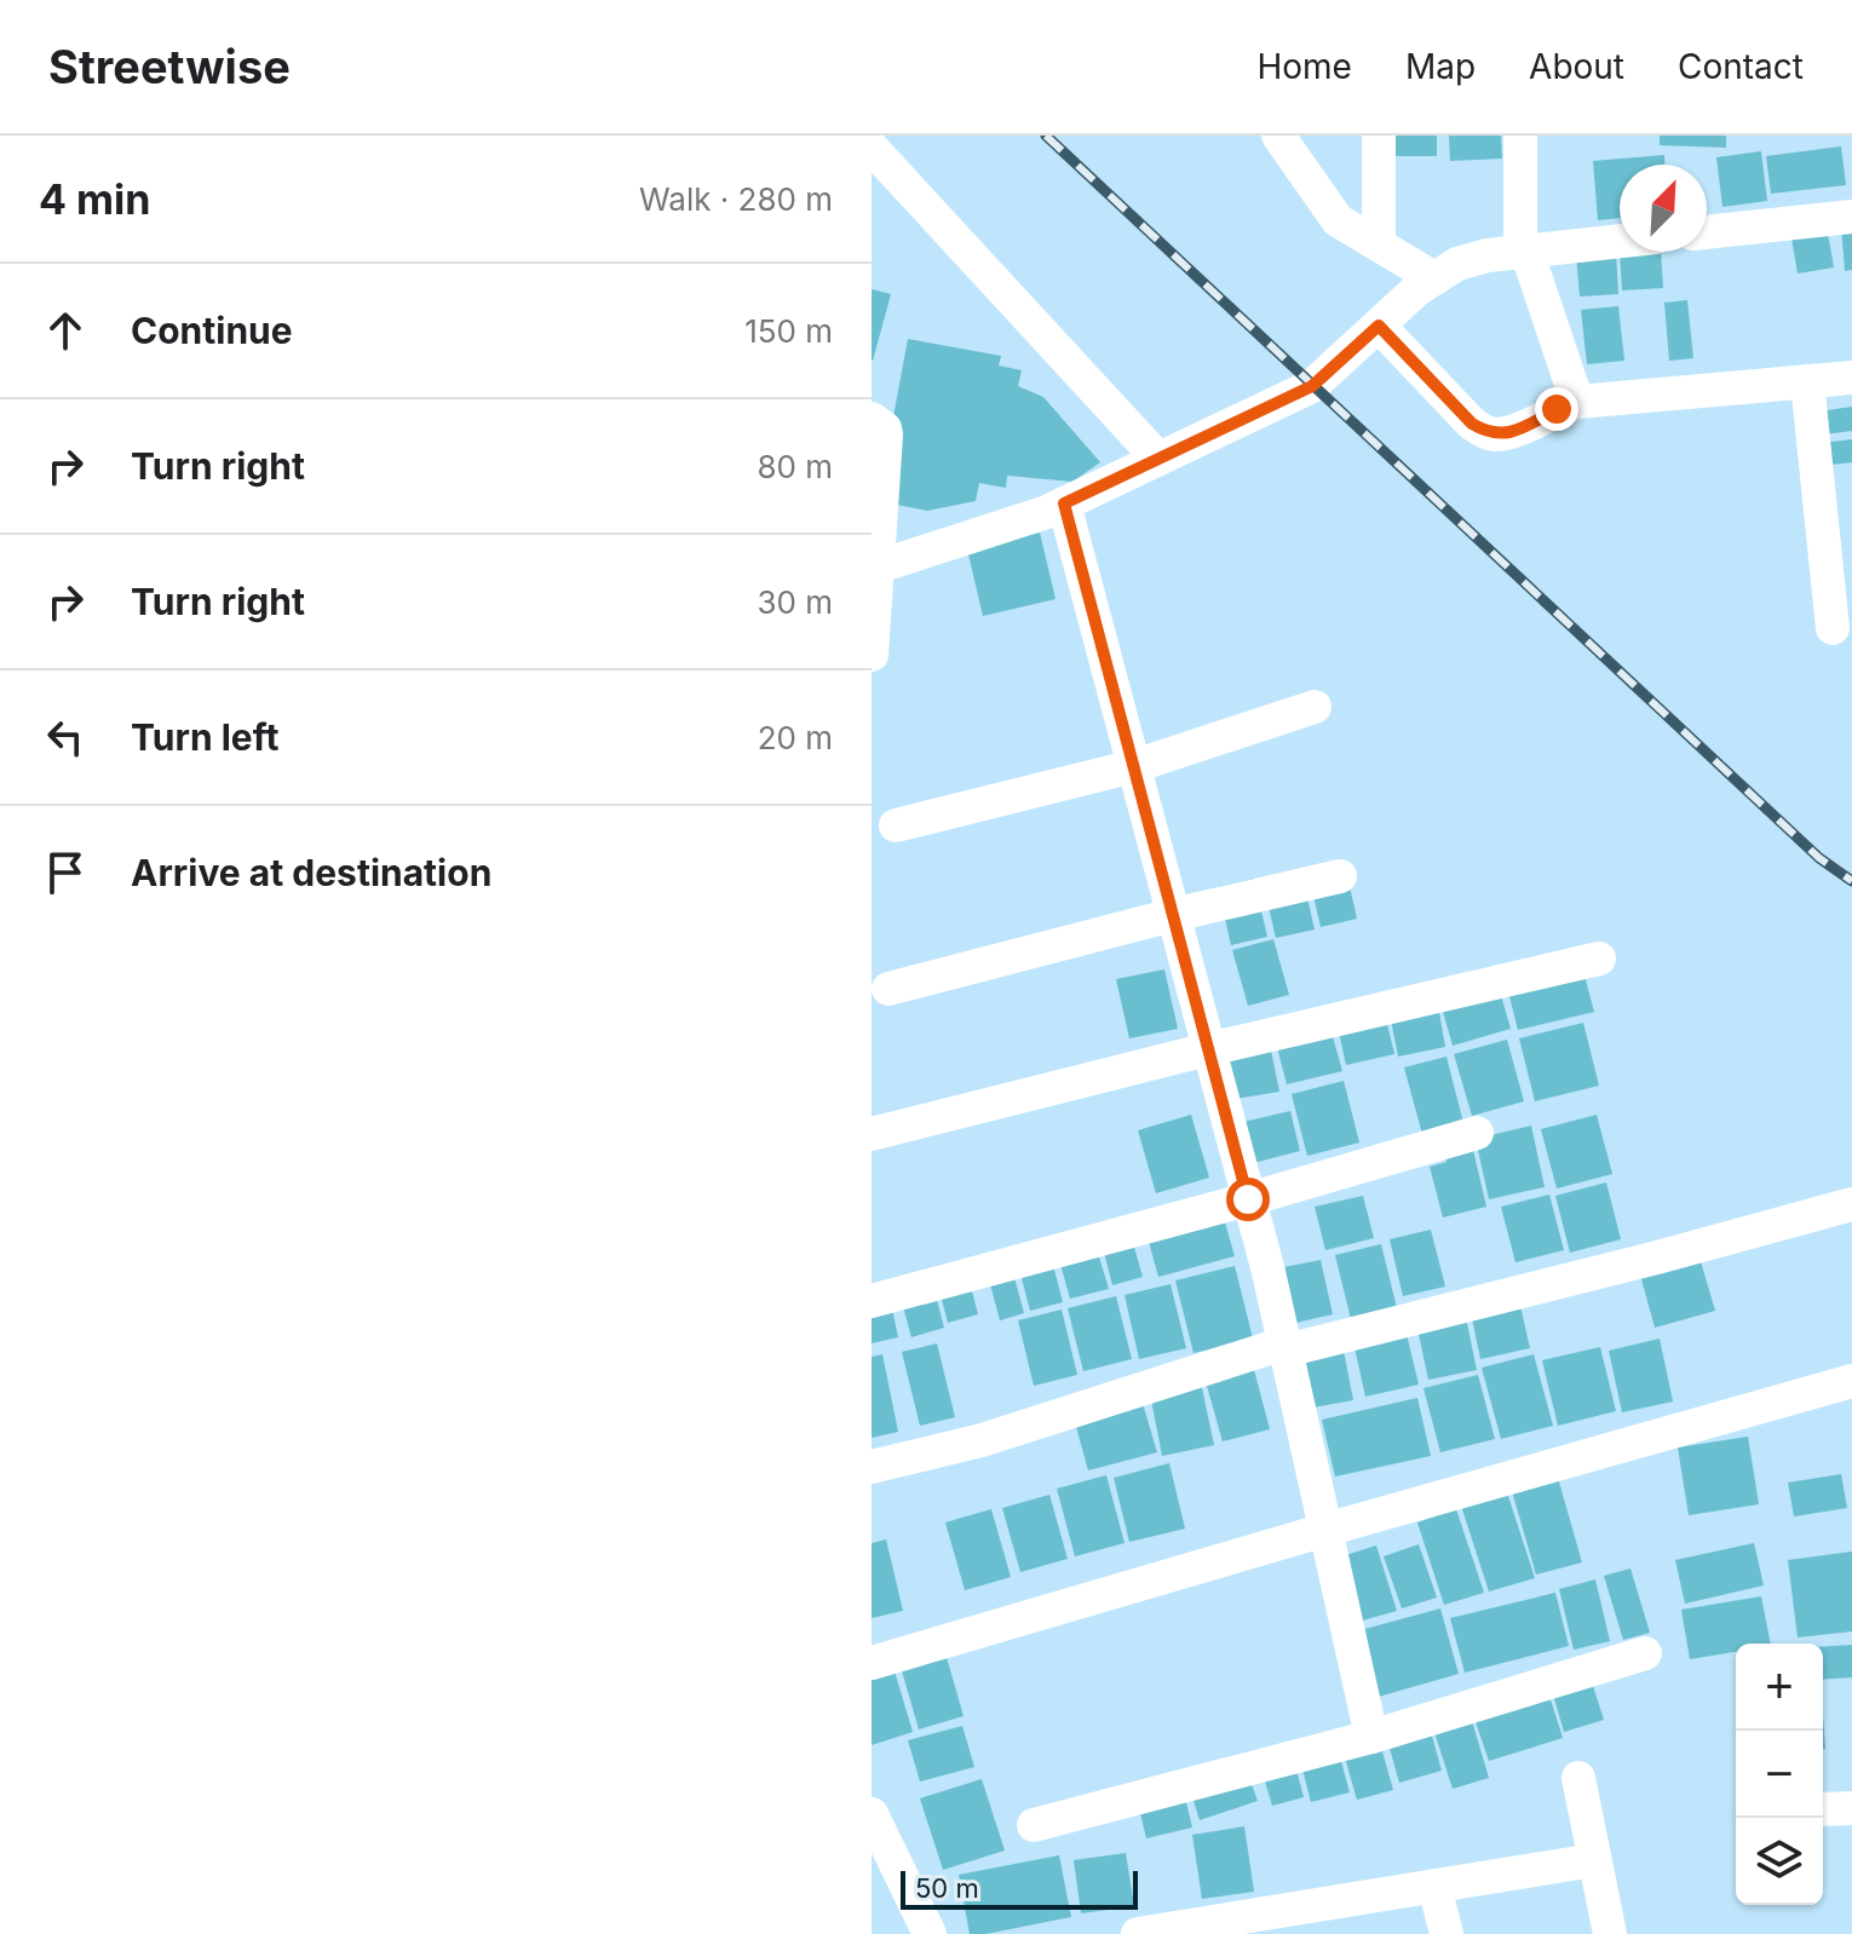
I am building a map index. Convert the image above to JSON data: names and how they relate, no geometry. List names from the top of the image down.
{
  "scale_bar": "50 m",
  "north": "top right",
  "page": {
    "header": "Streetwise",
    "nav": [
      "Home",
      "Map",
      "About",
      "Contact"
    ],
    "heading": ["4 min", "Walk · 280 m"],
    "list": [
      ["Continue", "150 m"],
      ["Turn right", "80 m"],
      ["Turn right", "30 m"],
      ["Turn left", "20 m"],
      "Arrive at destination"
    ],
    "map_buttons": ["+", "−"],
    "scale": "50 m"
  }
}
